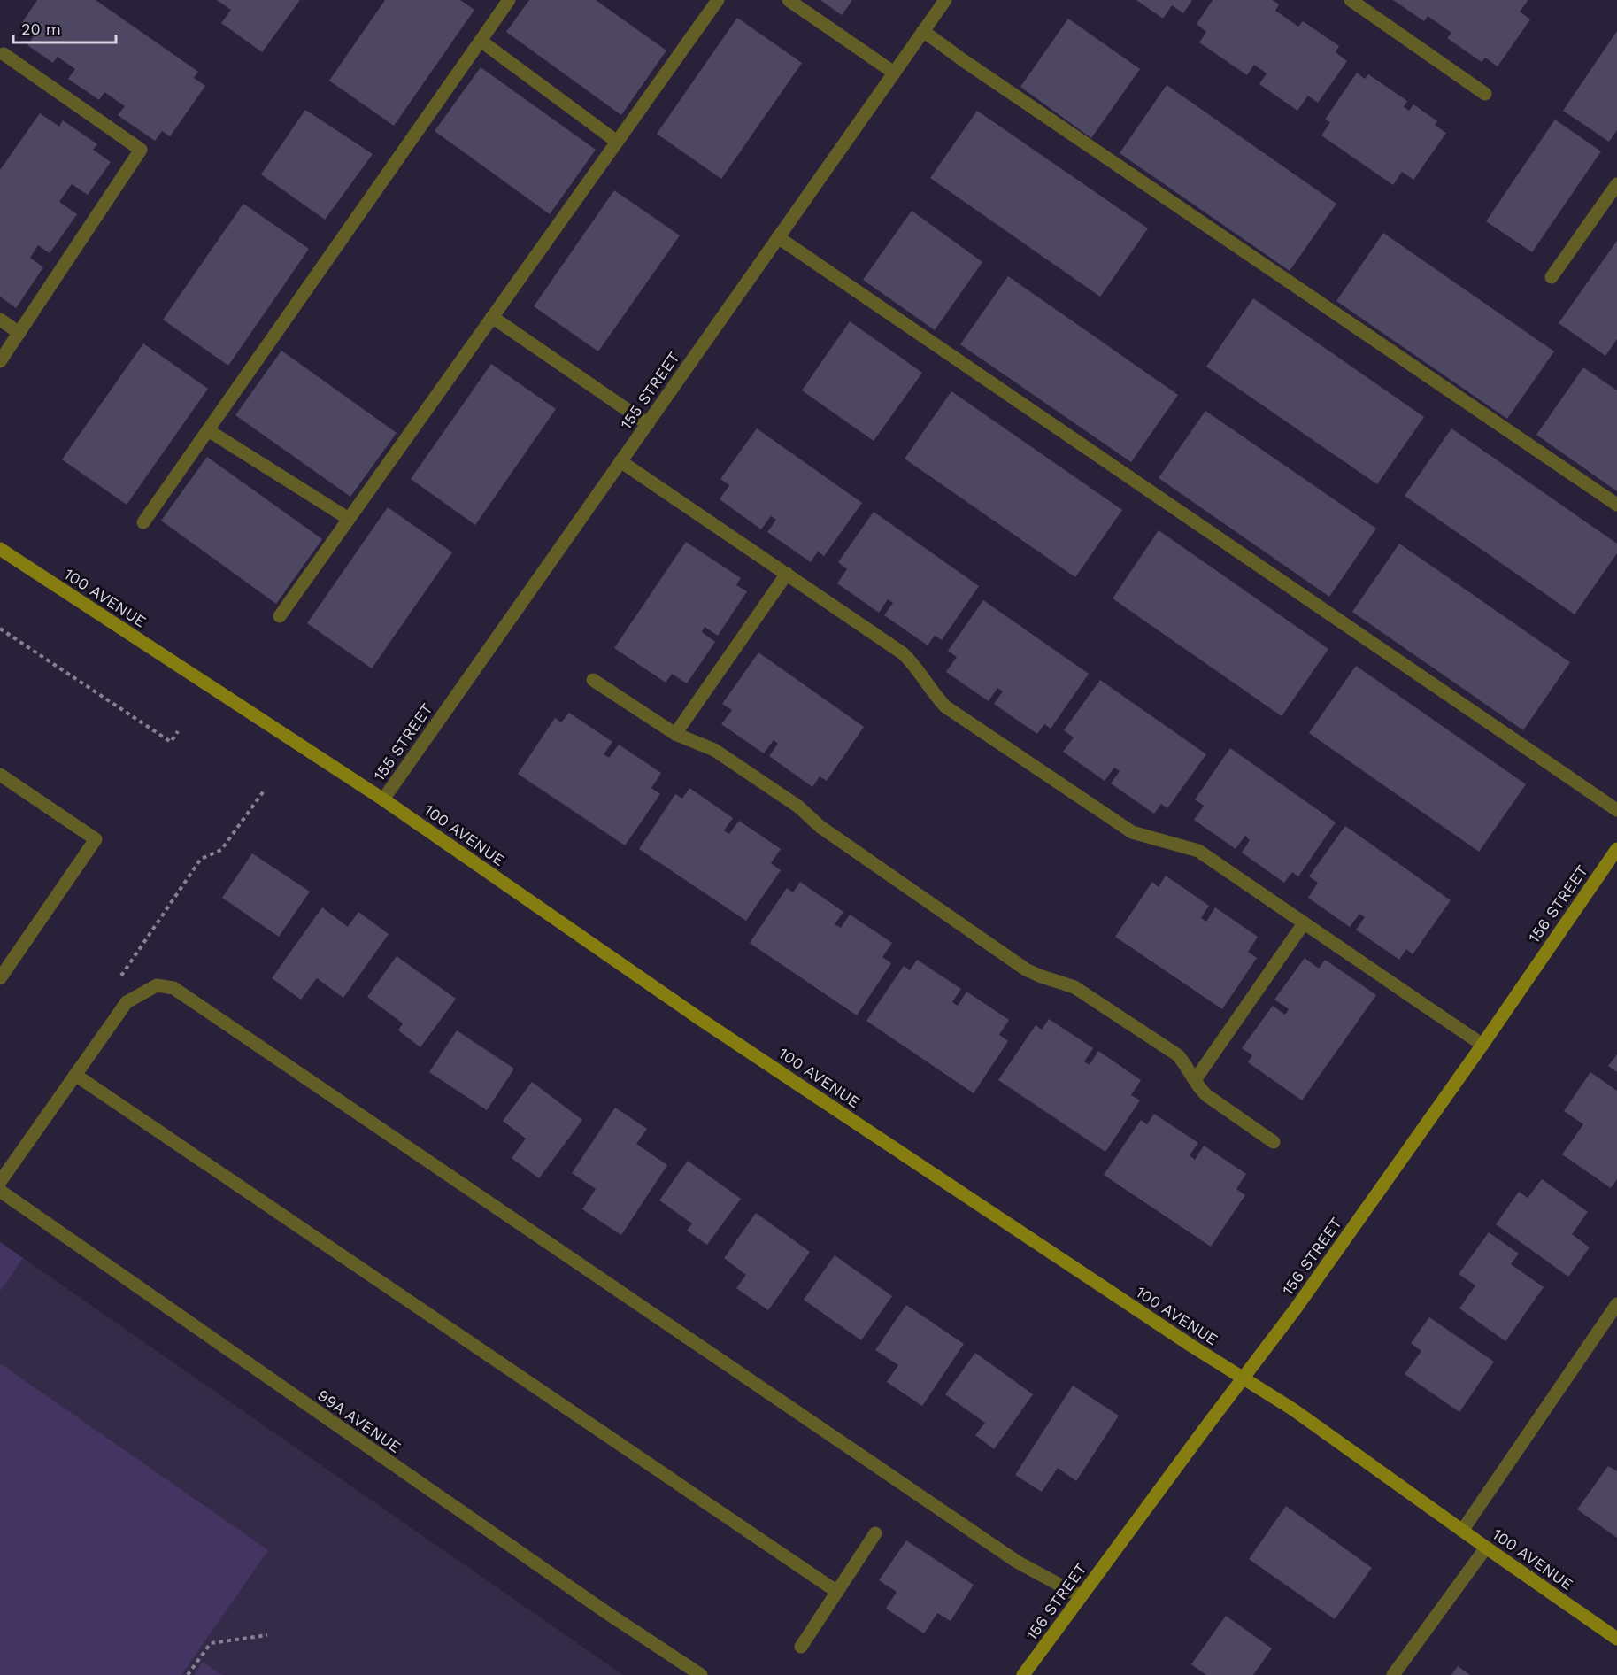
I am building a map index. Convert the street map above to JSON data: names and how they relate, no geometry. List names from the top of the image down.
{
  "streets": {
    "main road": ["100 AVENUE", "156 STREET"],
    "street": ["155 STREET", "99A AVENUE"]
  },
  "crossings": [
    ["155 STREET", "100 AVENUE"],
    ["100 AVENUE", "156 STREET"]
  ],
  "scale_bar": "20 m"
}
